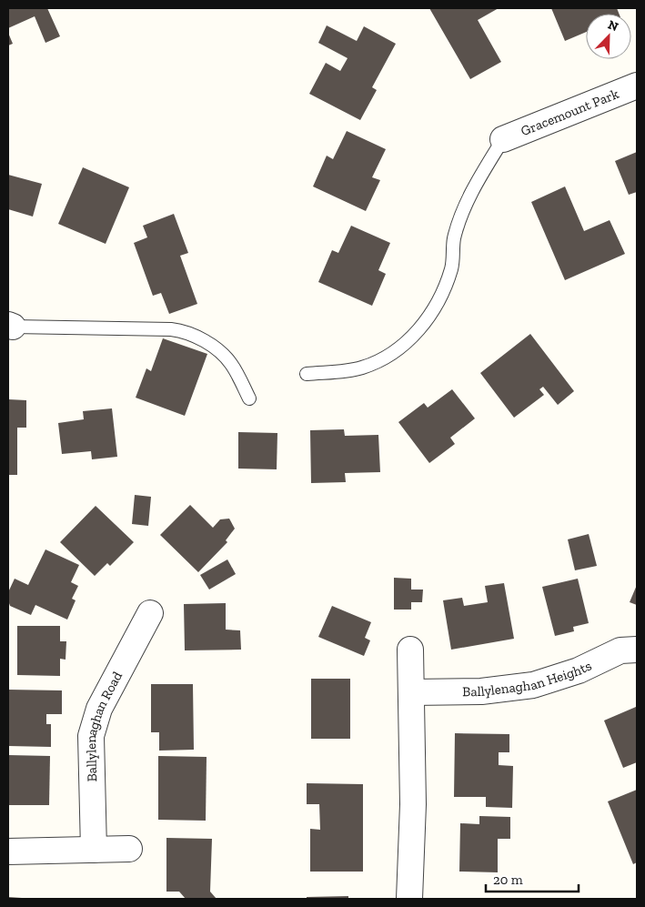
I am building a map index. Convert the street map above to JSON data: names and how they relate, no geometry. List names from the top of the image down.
{
  "streets": {
    "street": ["Gracemount Park", "Ballylenaghan Heights", "Ballylenaghan Road"]
  },
  "scale_bar": "20 m",
  "north": "top right"
}
